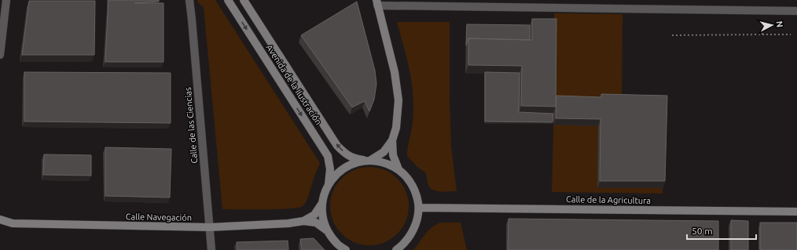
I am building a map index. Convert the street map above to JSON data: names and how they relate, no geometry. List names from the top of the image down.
{
  "streets": {
    "street": [
      "Avenida de la Ilustración",
      "Calle de las Ciencias",
      "Calle de la Agricultura",
      "Calle Navegación"
    ]
  },
  "crossings": [
    ["Calle de las Ciencias", "Calle Navegación"]
  ],
  "scale_bar": "50 m",
  "north": "right"
}
